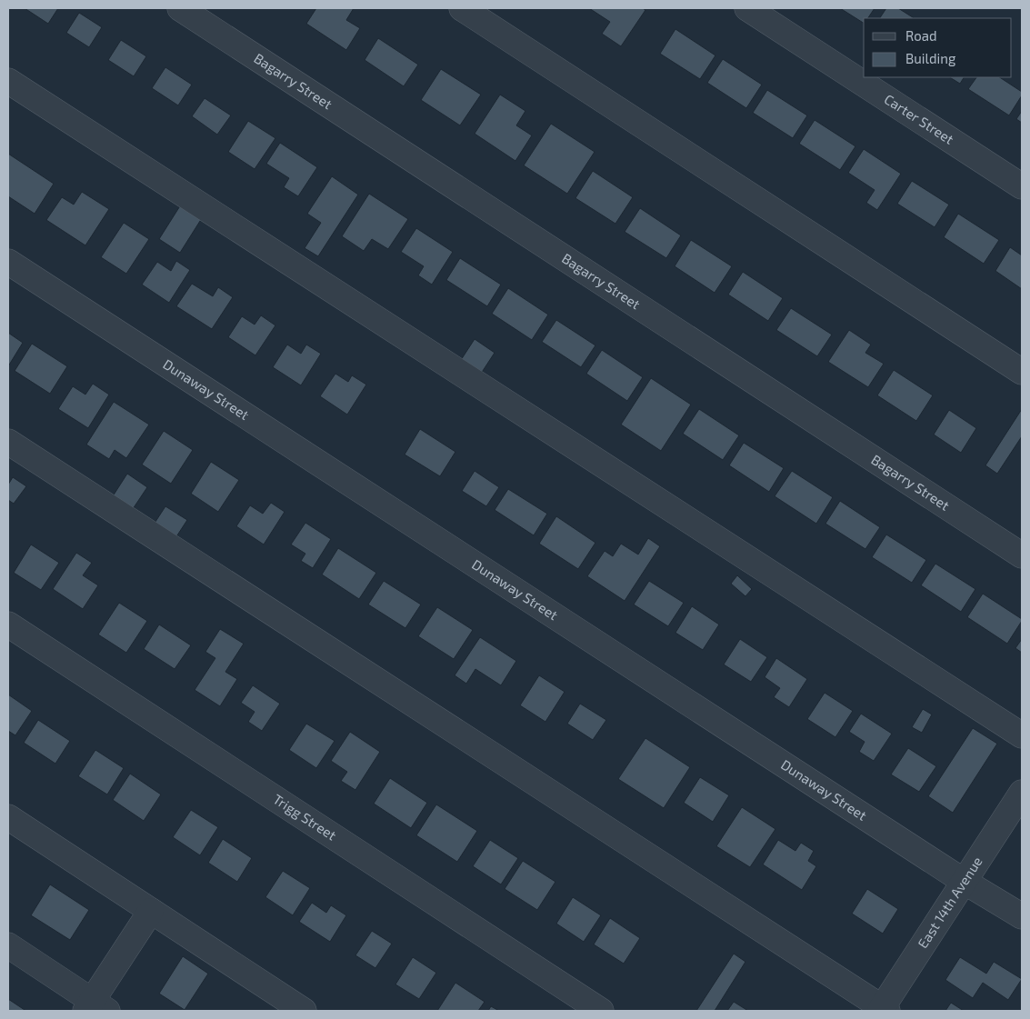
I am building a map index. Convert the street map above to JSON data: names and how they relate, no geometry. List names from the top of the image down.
{
  "streets": {
    "street": [
      "Bagarry Street",
      "Carter Street",
      "Dunaway Street",
      "Trigg Street",
      "East 14th Avenue"
    ]
  },
  "crossings": [
    ["Dunaway Street", "East 14th Avenue"]
  ],
  "legend": ["Road", "Building"]
}
